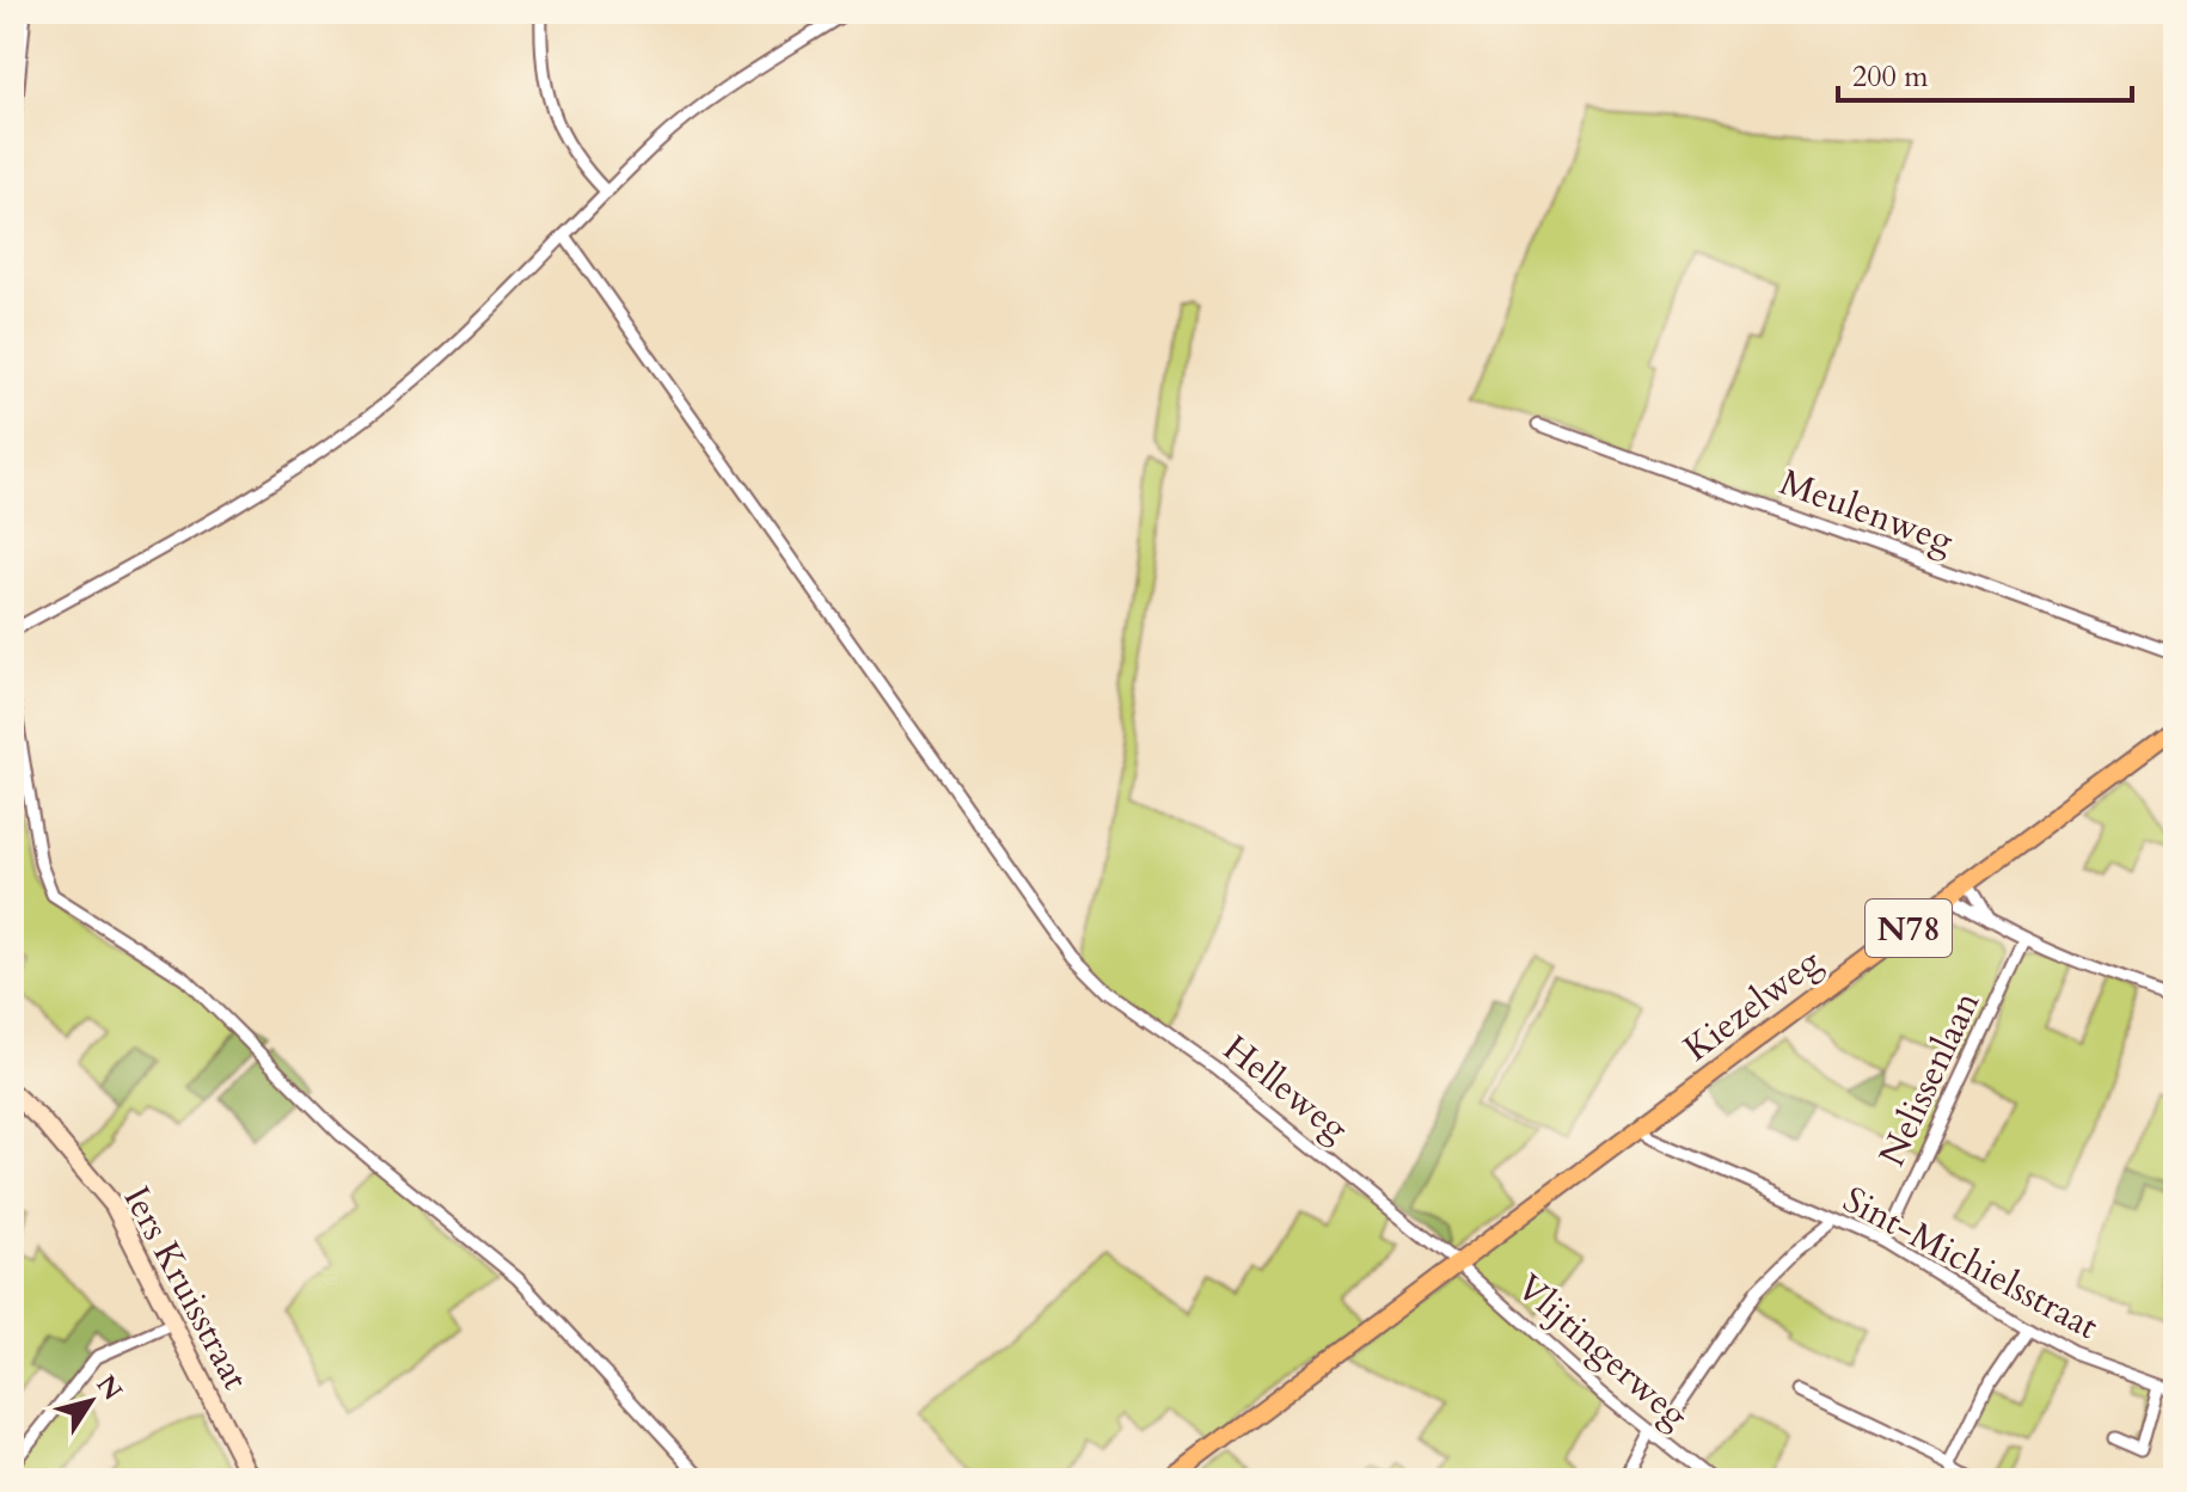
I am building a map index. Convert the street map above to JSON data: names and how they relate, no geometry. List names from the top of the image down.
{
  "streets": {
    "main road": ["N78", "Kiezelweg"],
    "street": [
      "Meulenweg",
      "Nelissenlaan",
      "Helleweg",
      "Sint-Michielsstraat",
      "Iers Kruisstraat",
      "Vlijtingerweg"
    ]
  },
  "crossings": [
    ["N78", "Kiezelweg"],
    ["N78", "Helleweg"],
    ["N78", "Vlijtingerweg"],
    ["Kiezelweg", "Helleweg"],
    ["Kiezelweg", "Sint-Michielsstraat"],
    ["Kiezelweg", "Vlijtingerweg"],
    ["Nelissenlaan", "Sint-Michielsstraat"],
    ["Helleweg", "Vlijtingerweg"]
  ],
  "scale_bar": "200 m",
  "north": "top right"
}
